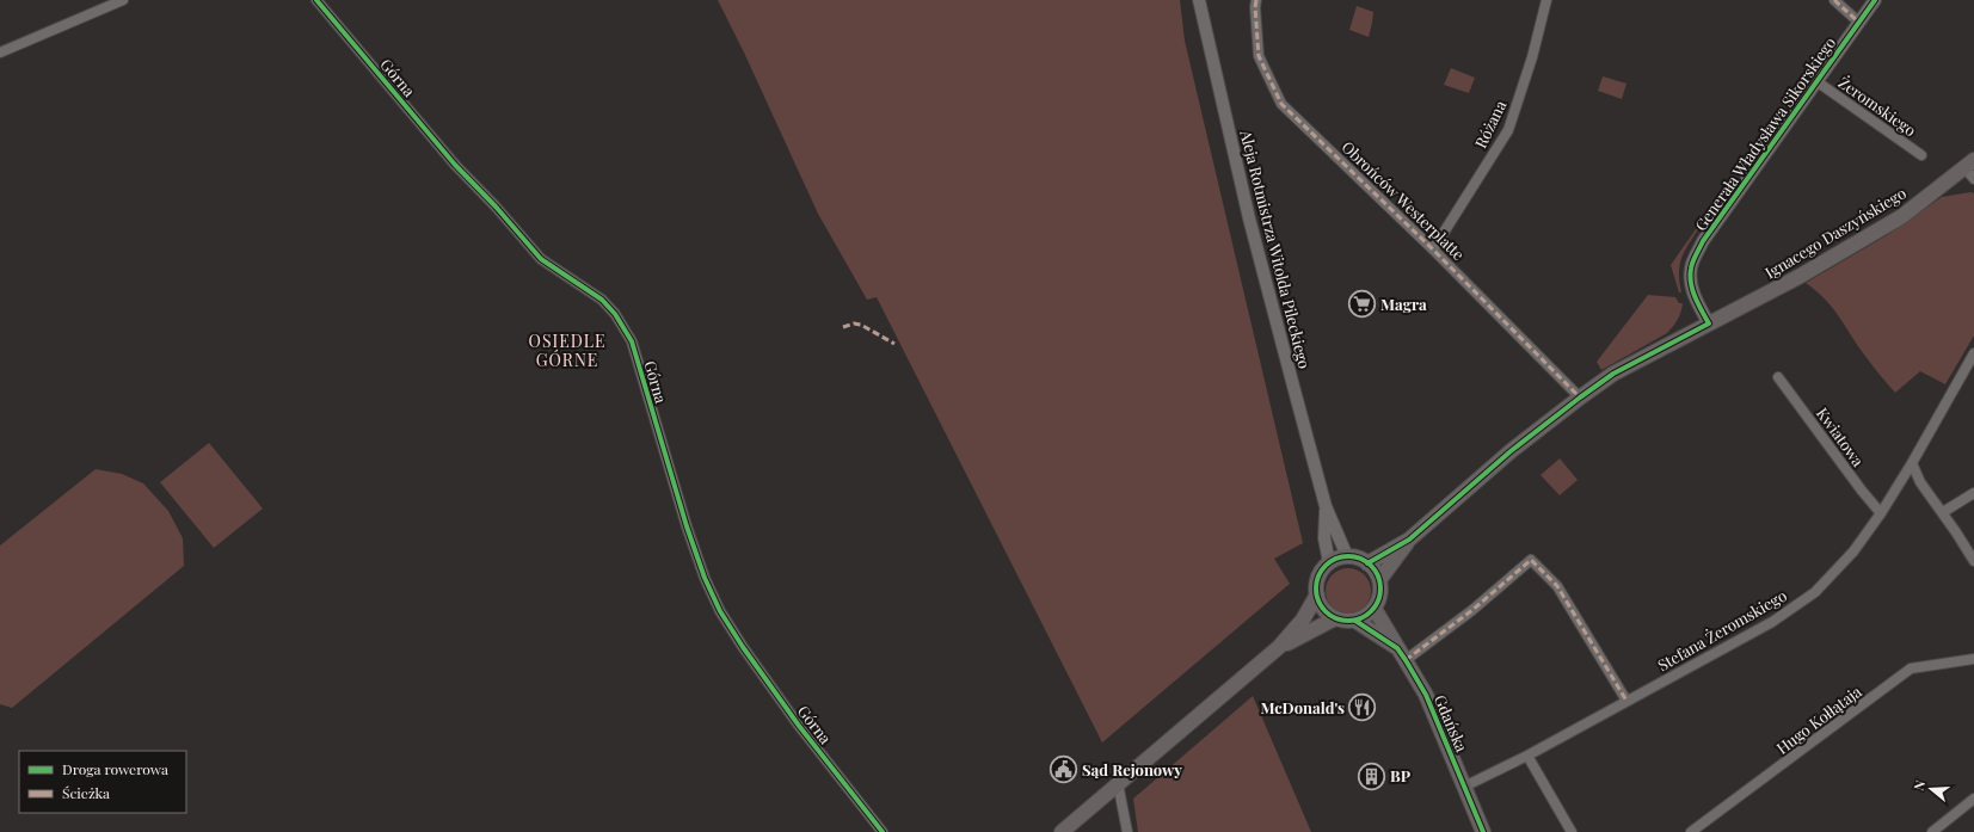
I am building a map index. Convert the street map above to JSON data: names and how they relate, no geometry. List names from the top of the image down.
{
  "streets": {
    "main road": ["Ignacego Daszyńskiego", "Gdańska"],
    "street": [
      "Górna",
      "Żeromskiego",
      "Różana",
      "Generała Władysława Sikorskiego",
      "Obrońców Westerplatte",
      "Aleja Rotmistrza Witolda Pileckiego",
      "Kwiatowa",
      "Stefana Żeromskiego",
      "Hugo Kołłątaja"
    ]
  },
  "crossings": [
    ["Żeromskiego", "Generała Władysława Sikorskiego"],
    ["Różana", "Obrońców Westerplatte"],
    ["Generała Władysława Sikorskiego", "Ignacego Daszyńskiego"],
    ["Aleja Rotmistrza Witolda Pileckiego", "Gdańska"],
    ["Kwiatowa", "Stefana Żeromskiego"],
    ["Stefana Żeromskiego", "Gdańska"]
  ],
  "districts": ["OSIEDLE GÓRNE"],
  "places": {
    "supermarket": ["Magra"],
    "restaurant": ["McDonald's"],
    "public building": ["Sąd Rejonowy"],
    "building": ["BP"]
  },
  "legend": ["Droga rowerowa", "Ścieżka"],
  "north": "left"
}
